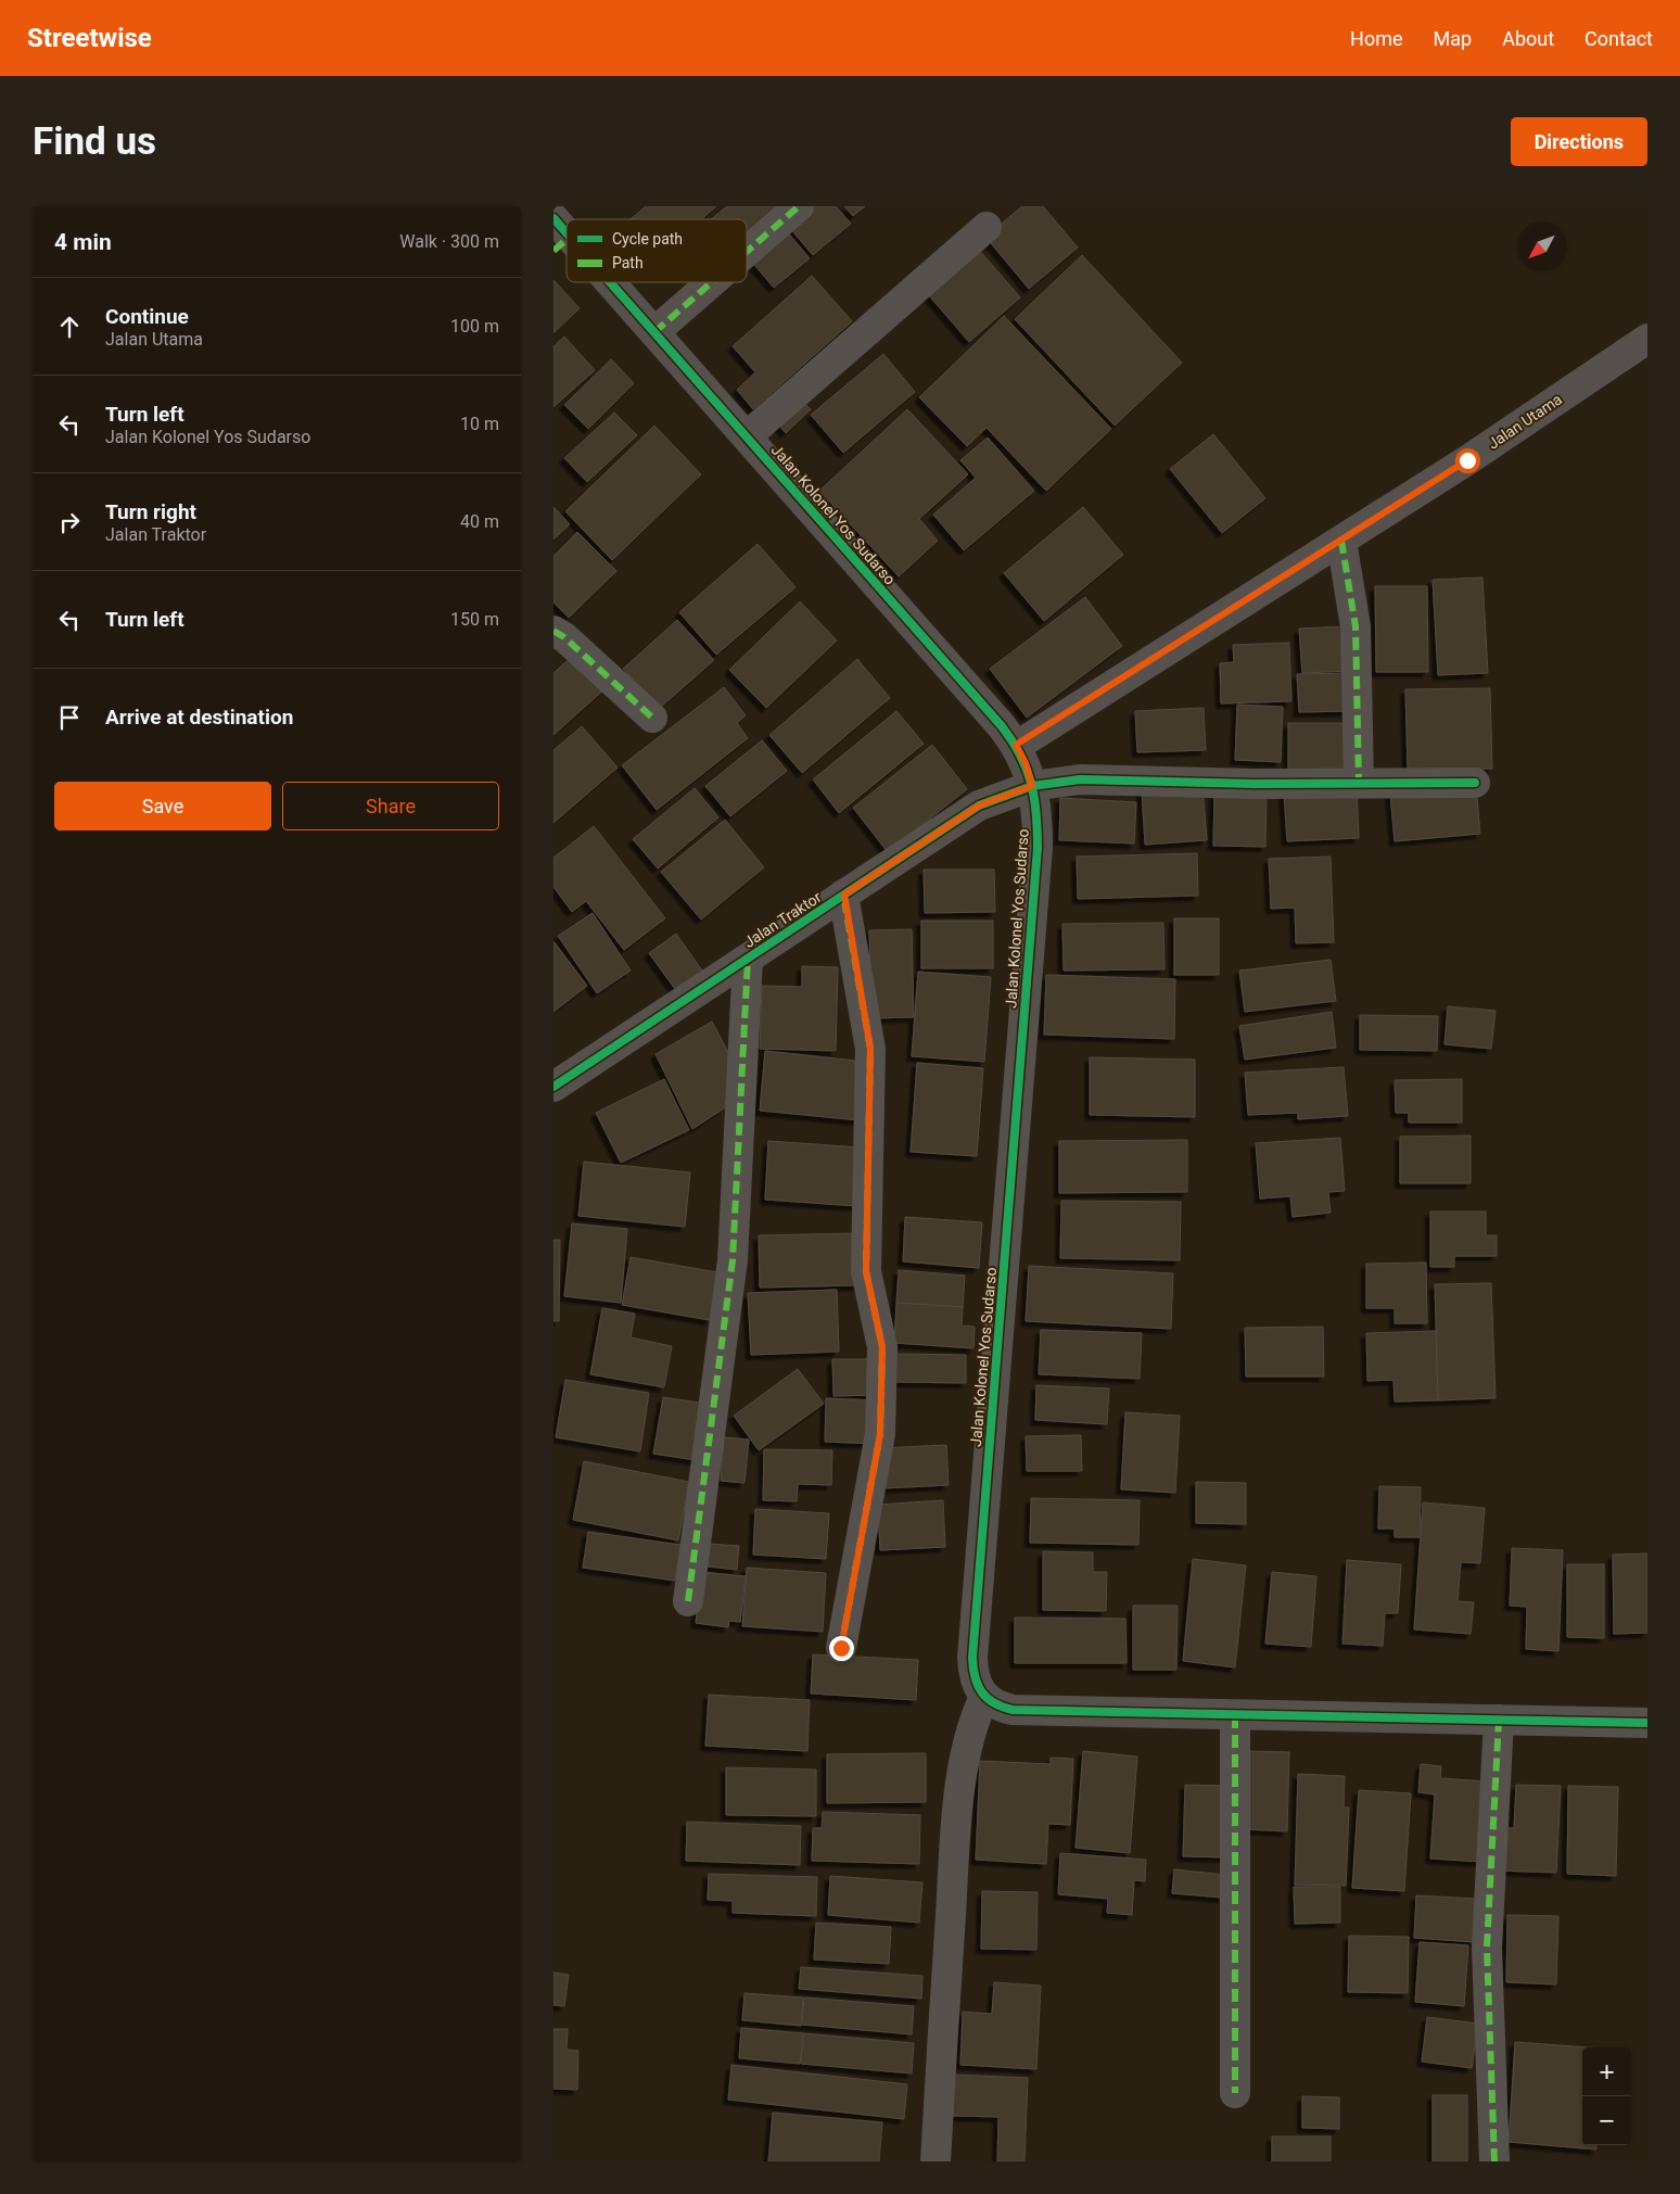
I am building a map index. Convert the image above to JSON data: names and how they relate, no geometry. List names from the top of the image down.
{
  "streets": {
    "street": ["Jalan Utama", "Jalan Kolonel Yos Sudarso", "Jalan Traktor"]
  },
  "crossings": [
    ["Jalan Utama", "Jalan Kolonel Yos Sudarso"],
    ["Jalan Kolonel Yos Sudarso", "Jalan Traktor"]
  ],
  "legend": ["Cycle path", "Path"],
  "north": "bottom left",
  "page": {
    "header": "Streetwise",
    "nav": [
      "Home",
      "Map",
      "About",
      "Contact"
    ],
    "buttons": [
      "Directions",
      ["Save", "Share"]
    ],
    "title": "Find us",
    "heading": ["4 min", "Walk · 300 m"],
    "list": [
      ["Continue", "Jalan Utama", "100 m"],
      ["Turn left", "Jalan Kolonel Yos Sudarso", "10 m"],
      ["Turn right", "Jalan Traktor", "40 m"],
      ["Turn left", "150 m"],
      "Arrive at destination"
    ],
    "map_buttons": ["+", "−"]
  }
}
